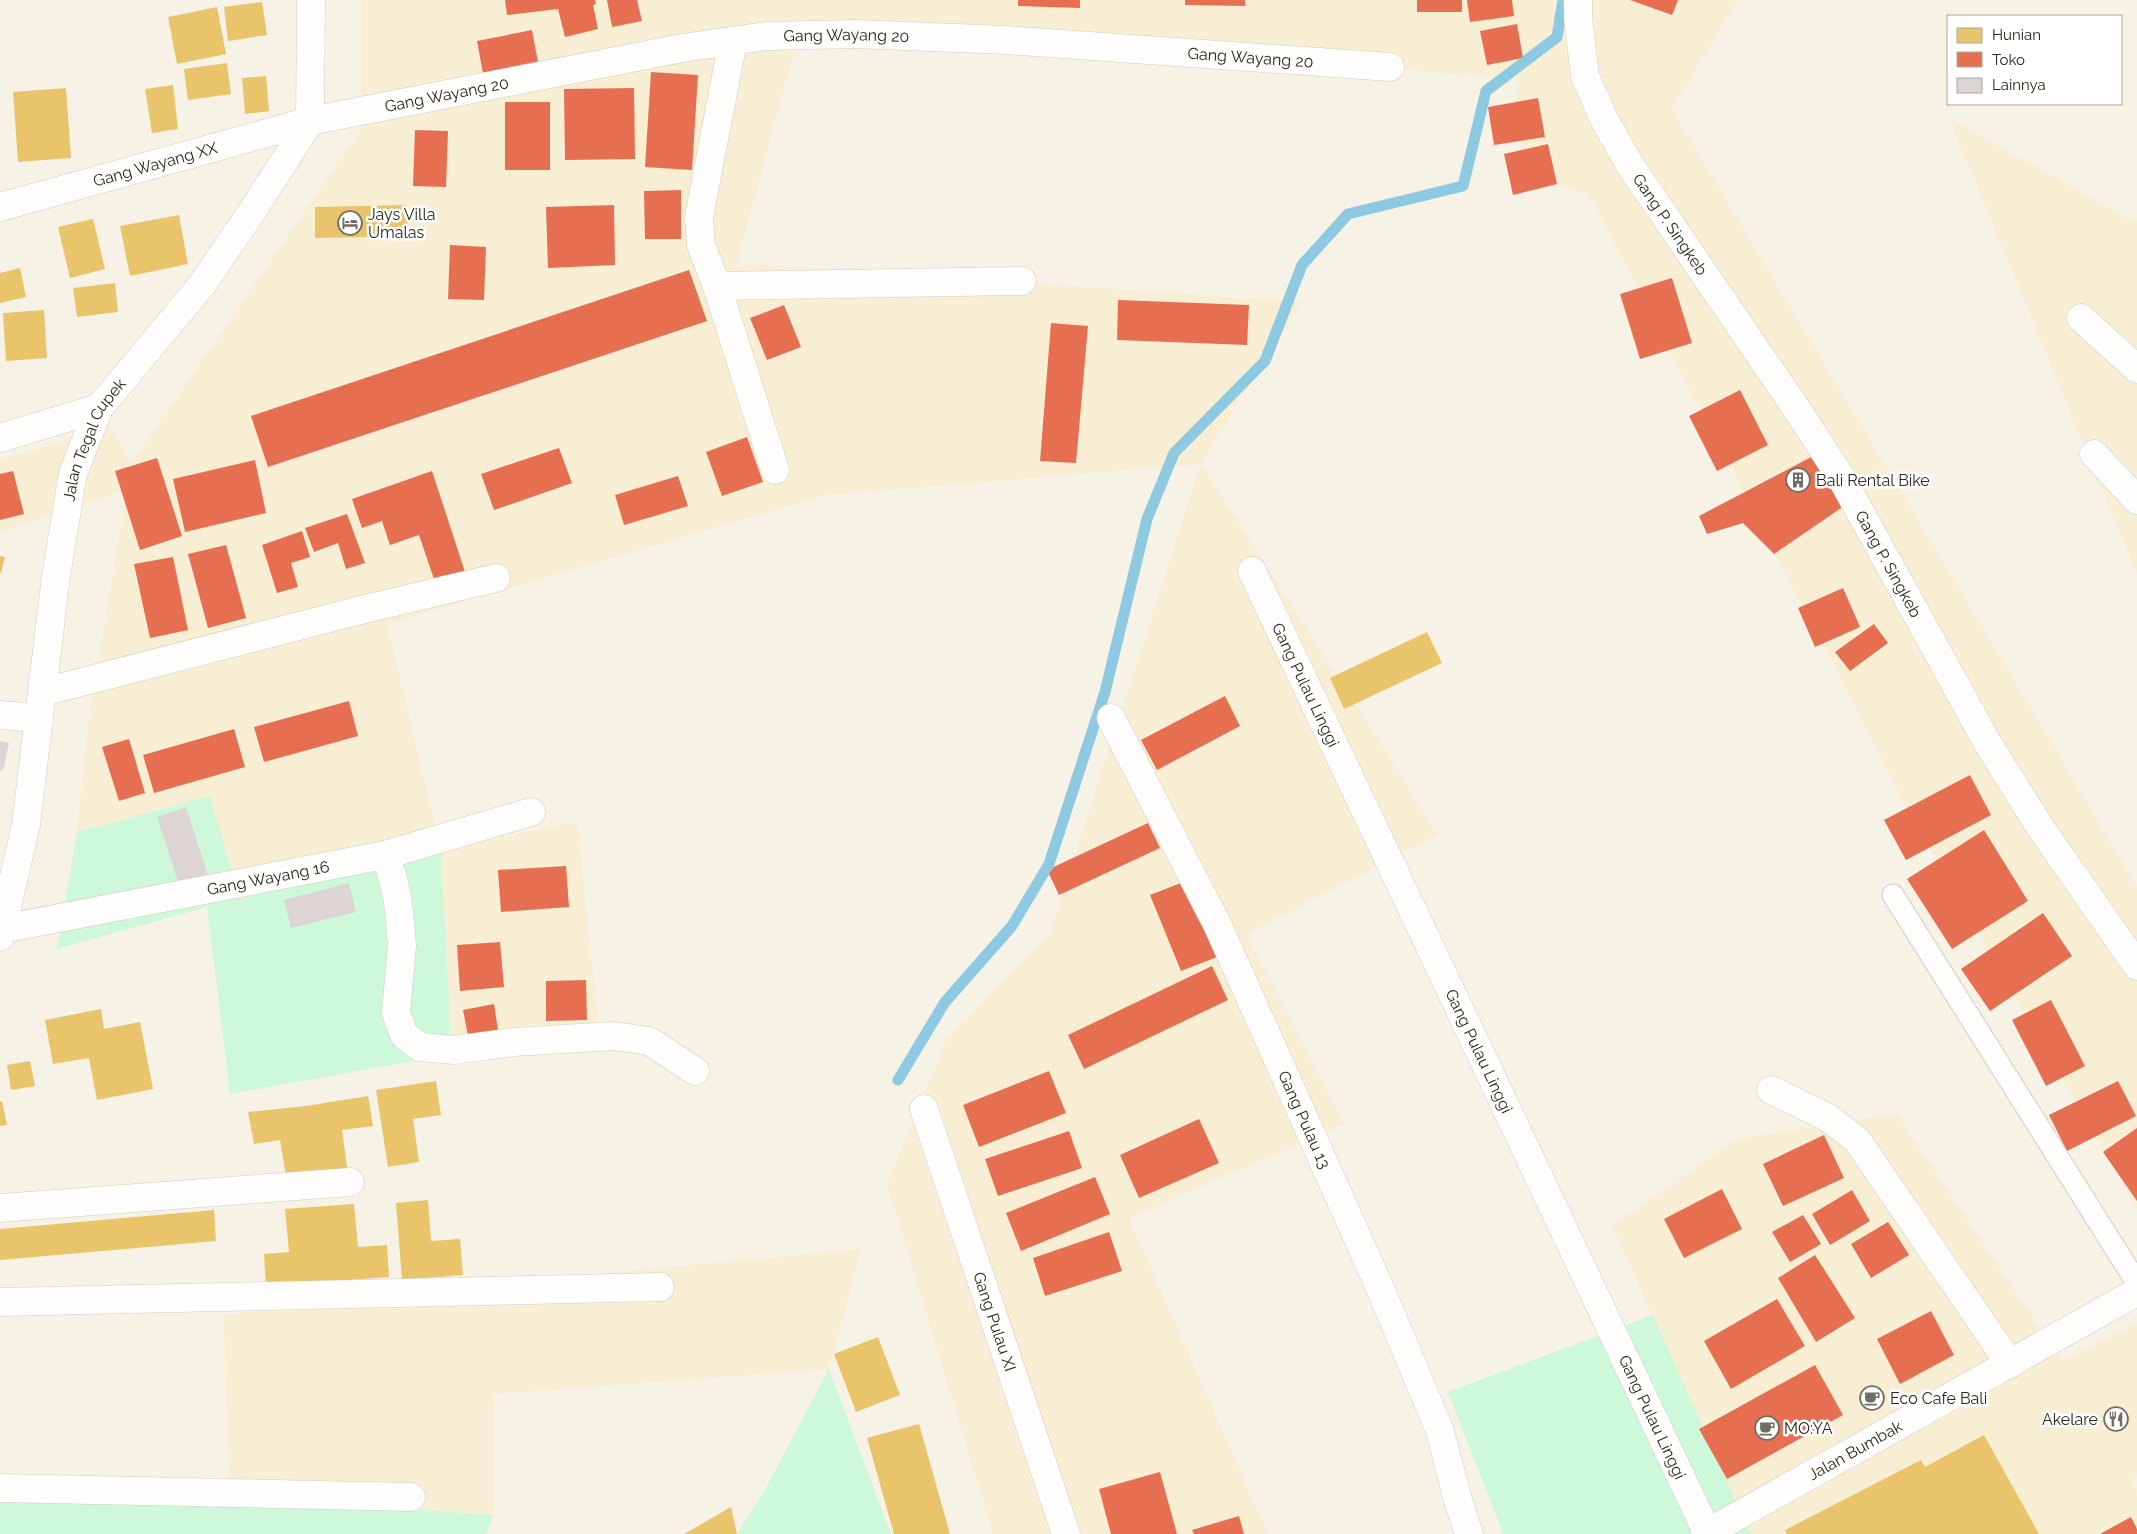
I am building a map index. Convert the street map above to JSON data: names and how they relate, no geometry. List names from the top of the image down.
{
  "streets": {
    "street": [
      "Gang Wayang 20",
      "Gang Wayang XX",
      "Gang P. Singkeb",
      "Jalan Tegal Cupek",
      "Gang Pulau Linggi",
      "Gang Wayang 16",
      "Gang Pulau 13",
      "Gang Pulau XI",
      "Jalan Bumbak"
    ]
  },
  "crossings": [
    ["Gang Wayang 20", "Gang Wayang XX"],
    ["Gang Wayang 20", "Jalan Tegal Cupek"],
    ["Gang Wayang XX", "Jalan Tegal Cupek"],
    ["Jalan Tegal Cupek", "Gang Wayang 16"],
    ["Gang Pulau Linggi", "Jalan Bumbak"]
  ],
  "places": {
    "hotel": ["Jays Villa Umalas"],
    "building": ["Bali Rental Bike"],
    "cafe": ["Eco Cafe Bali", "MO:YA"],
    "restaurant": ["Akelare"]
  },
  "legend": ["Hunian", "Toko", "Lainnya"]
}
